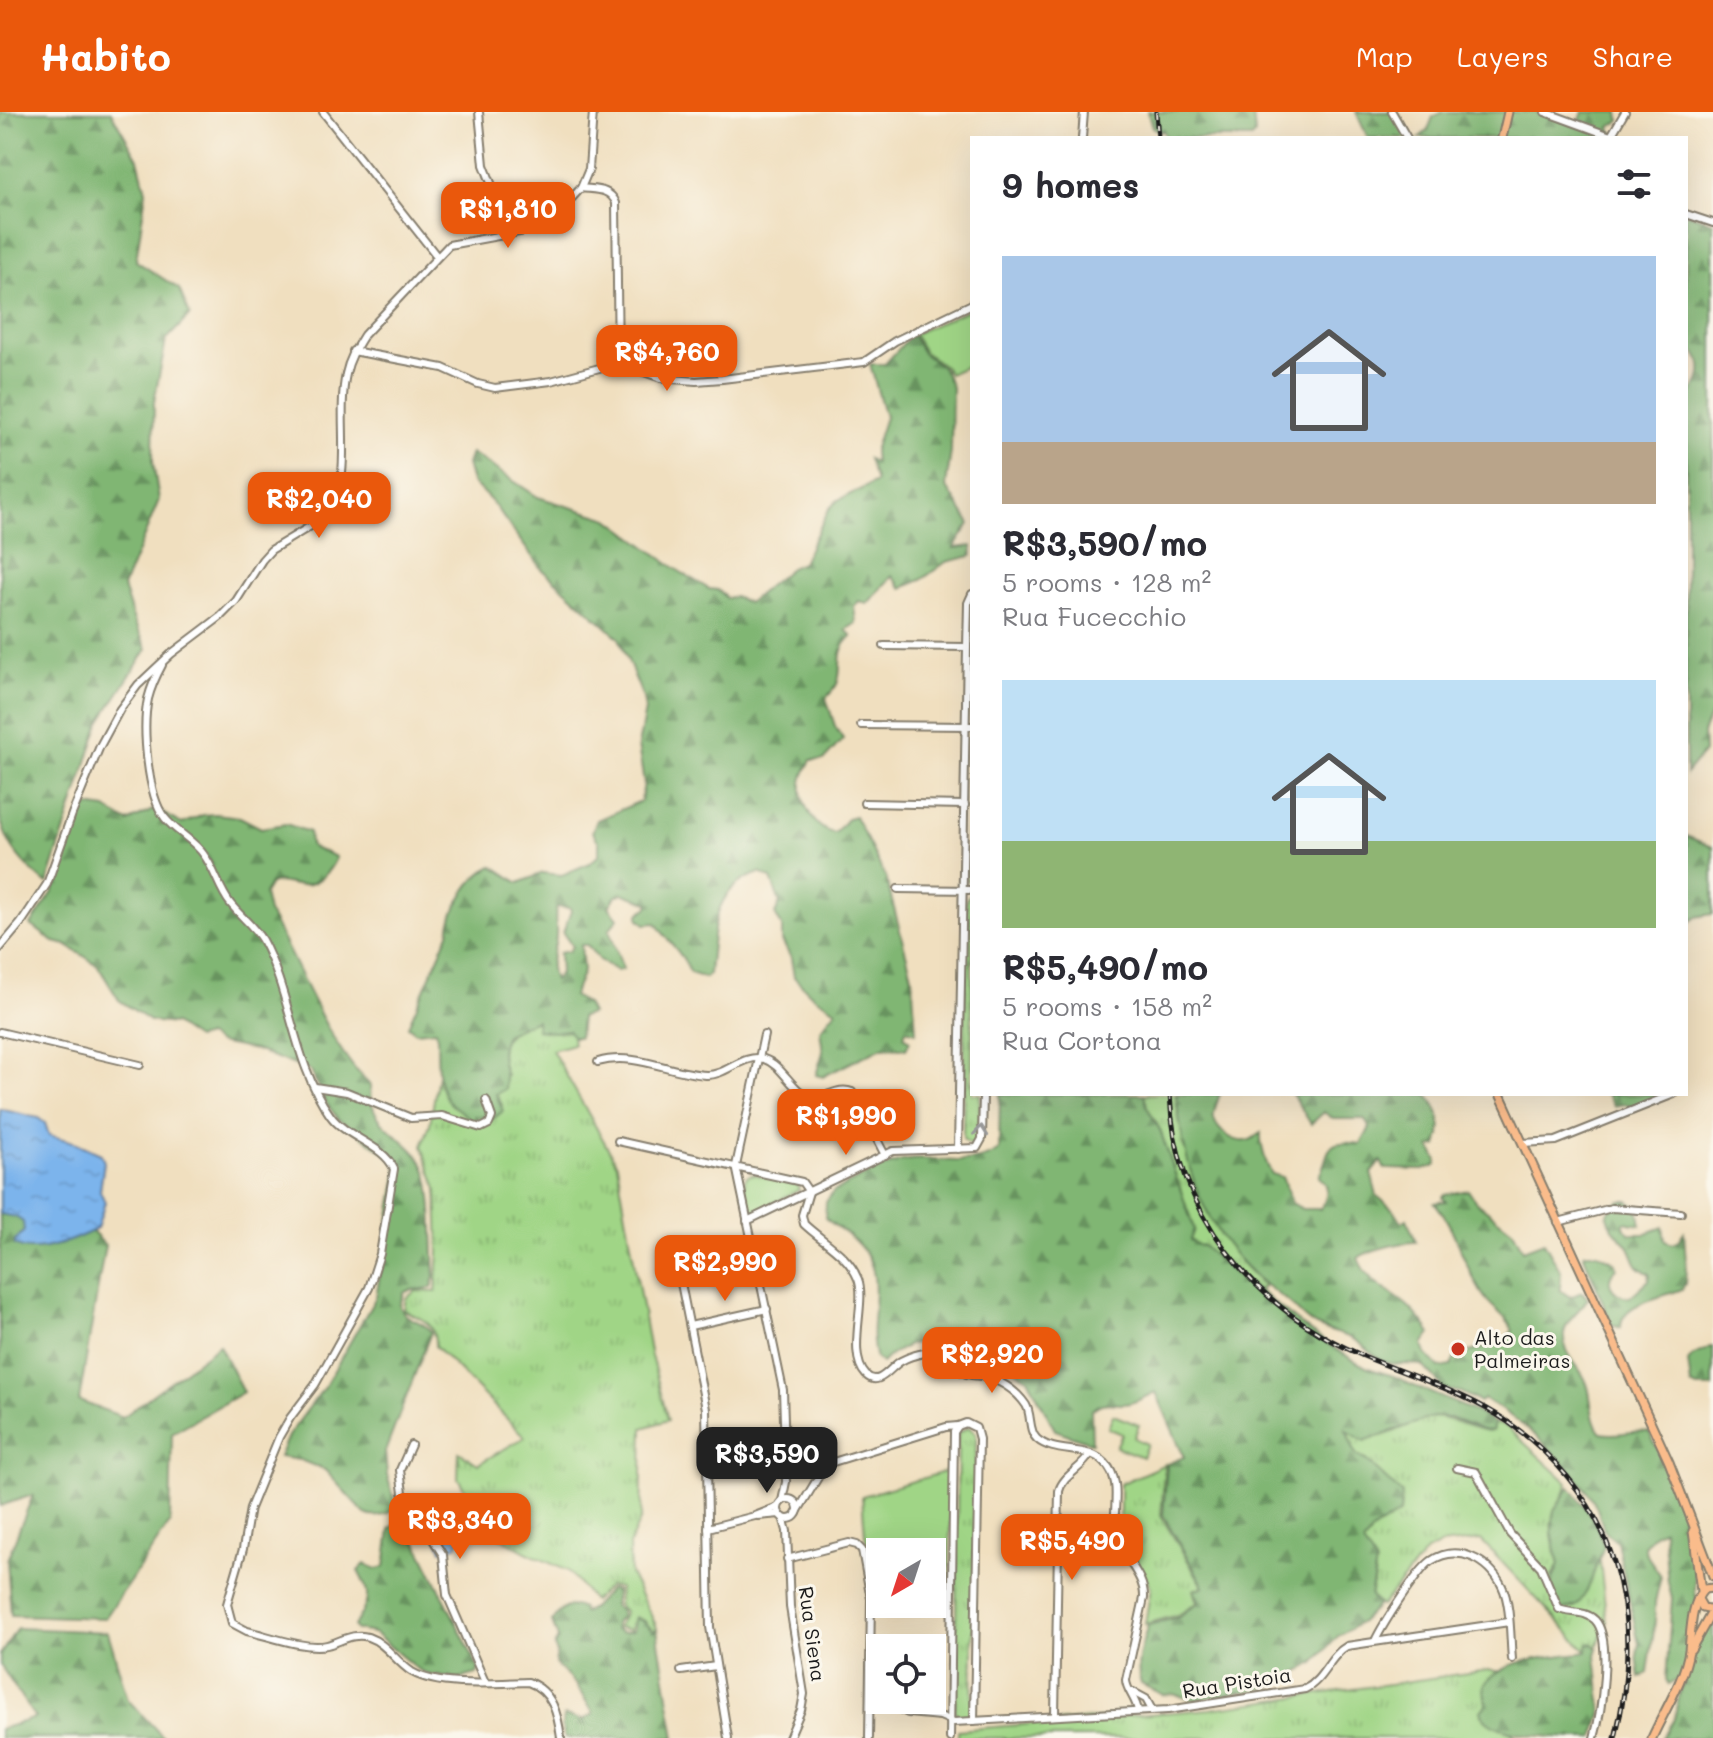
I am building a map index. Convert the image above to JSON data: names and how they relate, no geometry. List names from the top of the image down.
{
  "streets": {
    "street": ["Rua Siena", "Rua Pistoia"]
  },
  "places": ["Alto das Palmeiras"],
  "north": "bottom left",
  "page": {
    "header": "Habito",
    "nav": ["Map", "Layers", "Share"],
    "heading": "9 homes",
    "price": [
      "R$1,810",
      "R$4,760",
      "R$2,040",
      "R$1,990",
      "R$2,990",
      "R$2,920",
      "R$3,590",
      "R$3,340",
      "R$5,490"
    ],
    "list": [
      {
        "name": "R$3,590/mo",
        "note": "5 rooms · 128 m² · Rua Fucecchio"
      },
      {
        "name": "R$5,490/mo",
        "note": "5 rooms · 158 m² · Rua Cortona"
      }
    ]
  }
}
